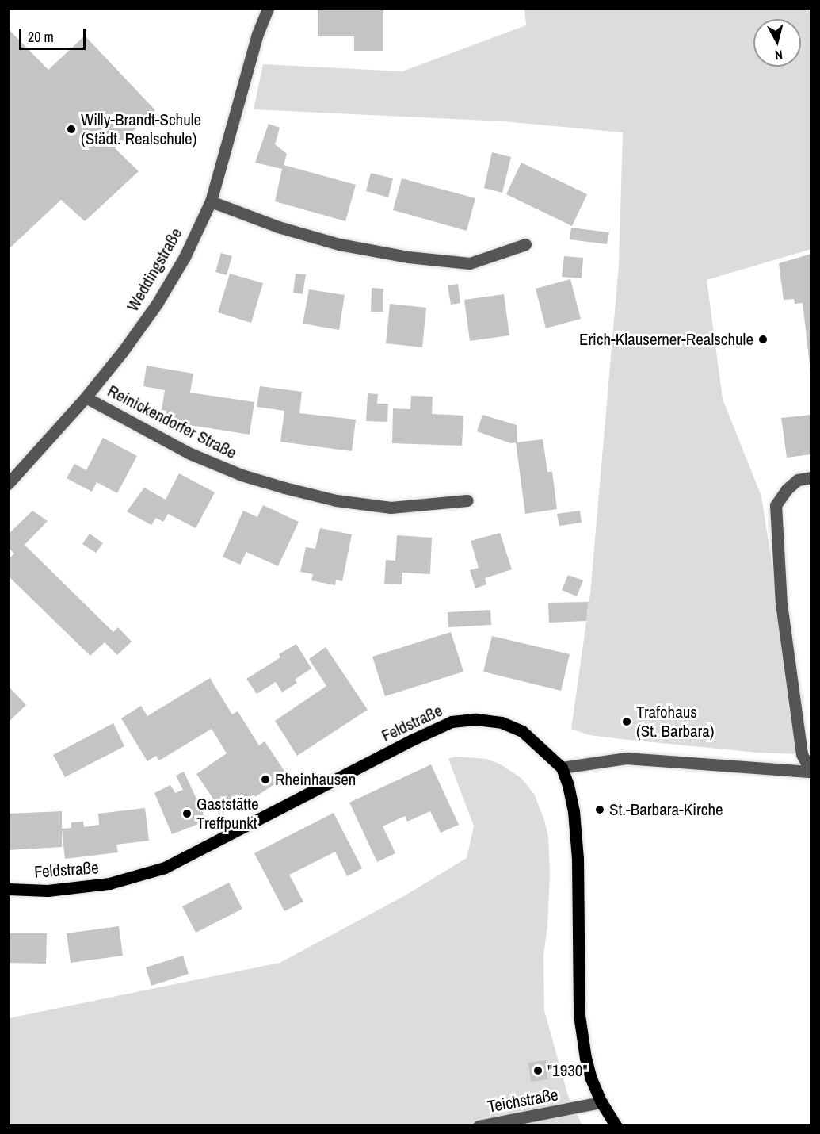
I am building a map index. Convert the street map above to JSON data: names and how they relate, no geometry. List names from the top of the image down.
{
  "streets": {
    "main road": ["Feldstraße"],
    "street": ["Weddingstraße", "Reinickendorfer Straße", "Teichstraße"]
  },
  "crossings": [
    ["Weddingstraße", "Reinickendorfer Straße"]
  ],
  "places": [
    "Willy-Brandt-Schule (Städt. Realschule)",
    "Erich-Klauserner-Realschule",
    "Trafohaus (St. Barbara)",
    "Rheinhausen",
    "St.-Barbara-Kirche",
    "Gaststätte Treffpunkt",
    "\"1930\""
  ],
  "scale_bar": "20 m",
  "north": "bottom"
}
